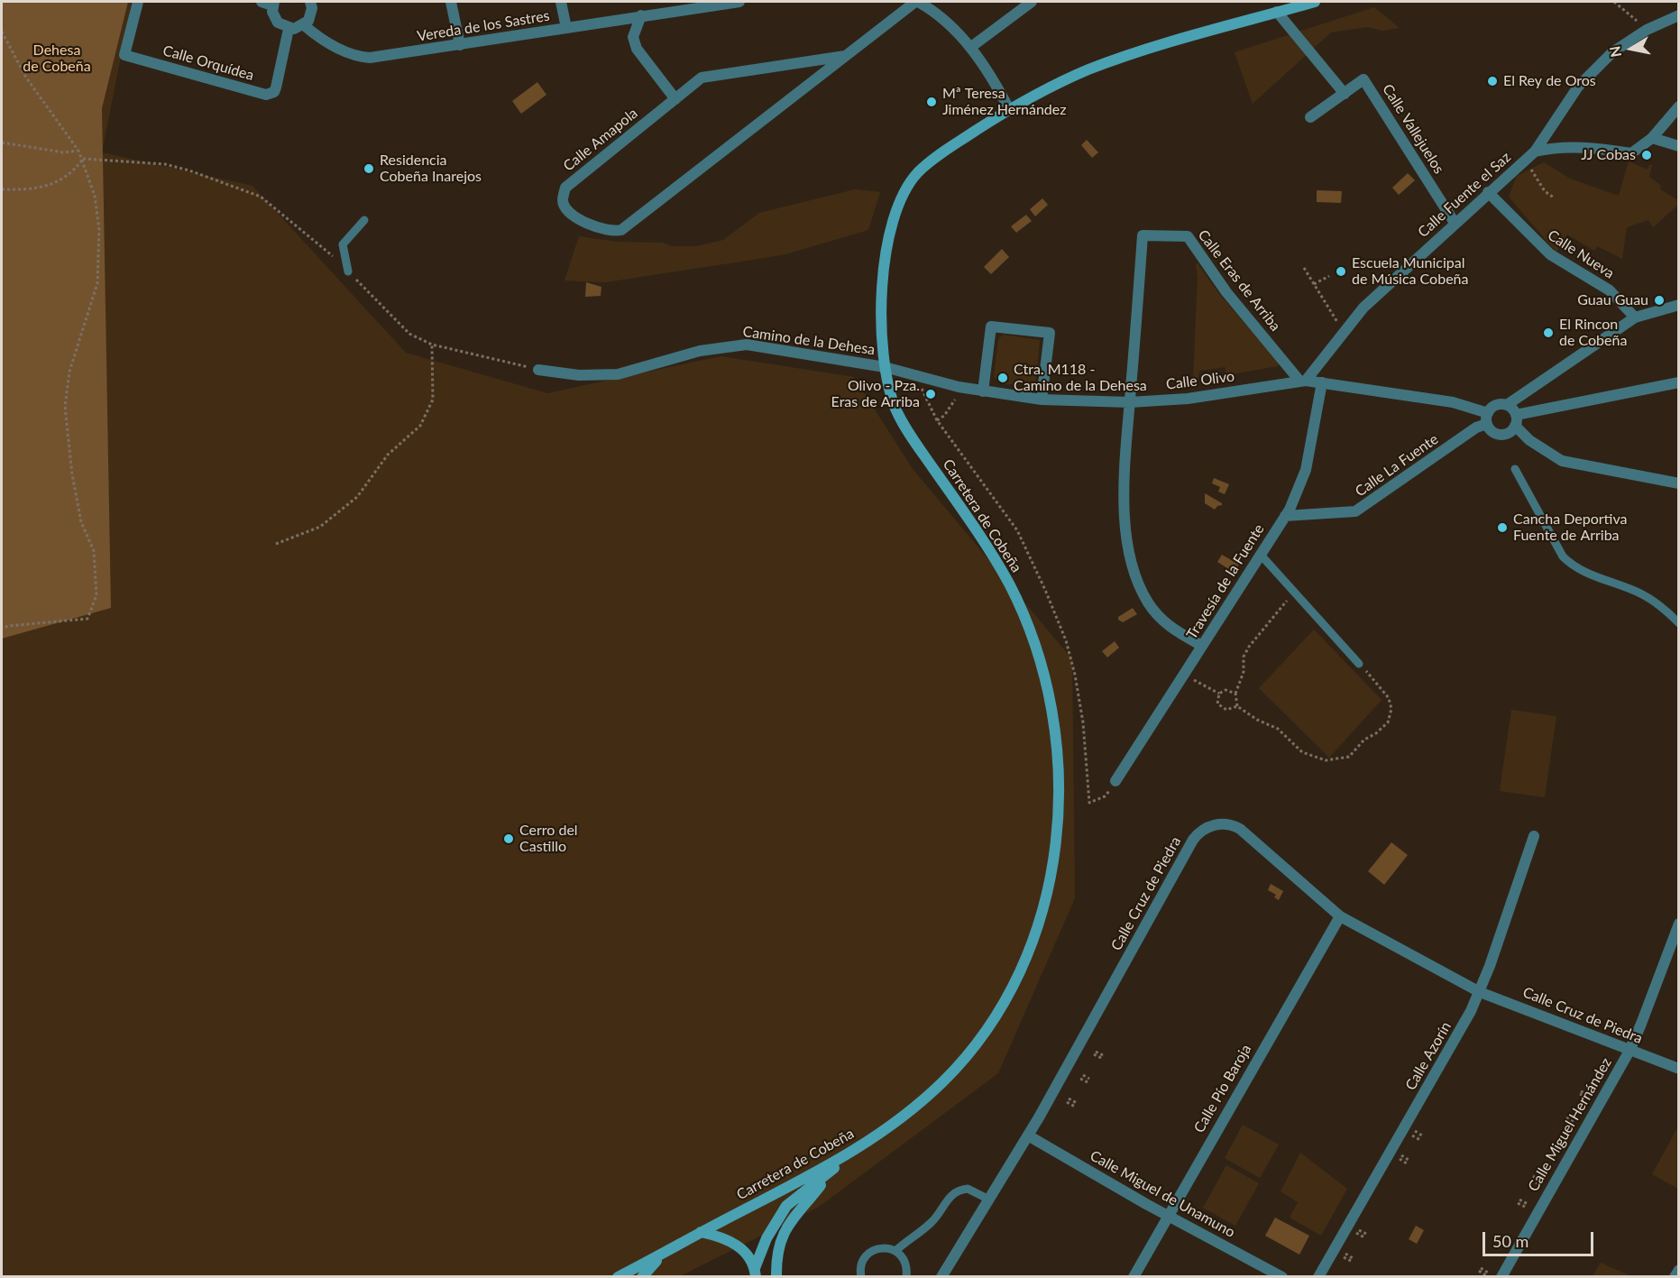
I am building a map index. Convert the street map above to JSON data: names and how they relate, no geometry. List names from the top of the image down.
{
  "streets": {
    "street": [
      "Vereda de los Sastres",
      "Calle Orquídea",
      "Calle Vallejuelos",
      "Calle Amapola",
      "Calle Fuente el Saz",
      "Calle Nueva",
      "Calle Eras de Arriba",
      "Camino de la Dehesa",
      "Calle Olivo",
      "Calle La Fuente",
      "Carretera de Cobeña",
      "Travesía de la Fuente",
      "Calle Cruz de Piedra",
      "Calle Azorín",
      "Calle Pío Baroja",
      "Calle Miguel Hernández",
      "Calle Miguel de Unamuno"
    ]
  },
  "crossings": [
    ["Calle Vallejuelos", "Calle Fuente el Saz"],
    ["Calle Fuente el Saz", "Calle Nueva"],
    ["Calle Fuente el Saz", "Calle Eras de Arriba"],
    ["Calle Fuente el Saz", "Calle Olivo"],
    ["Calle Eras de Arriba", "Calle Olivo"],
    ["Camino de la Dehesa", "Calle Olivo"],
    ["Camino de la Dehesa", "Carretera de Cobeña"],
    ["Calle Olivo", "Calle La Fuente"],
    ["Calle Olivo", "Carretera de Cobeña"],
    ["Calle Olivo", "Travesía de la Fuente"],
    ["Calle La Fuente", "Travesía de la Fuente"],
    ["Calle Cruz de Piedra", "Calle Azorín"],
    ["Calle Cruz de Piedra", "Calle Pío Baroja"],
    ["Calle Cruz de Piedra", "Calle Miguel Hernández"],
    ["Calle Cruz de Piedra", "Calle Miguel de Unamuno"],
    ["Calle Pío Baroja", "Calle Miguel de Unamuno"]
  ],
  "parks": ["Dehesa de Cobeña"],
  "places": [
    "El Rey de Oros",
    "Mª Teresa Jiménez Hernández",
    "JJ Cobas",
    "Residencia Cobeña Inarejos",
    "Escuela Municipal de Música Cobeña",
    "Guau Guau",
    "El Rincon de Cobeña",
    "Ctra. M118 - Camino de la Dehesa",
    "Olivo - Pza. Eras de Arriba",
    "Cancha Deportiva Fuente de Arriba",
    "Cerro del Castillo"
  ],
  "scale_bar": "50 m",
  "north": "left"
}
